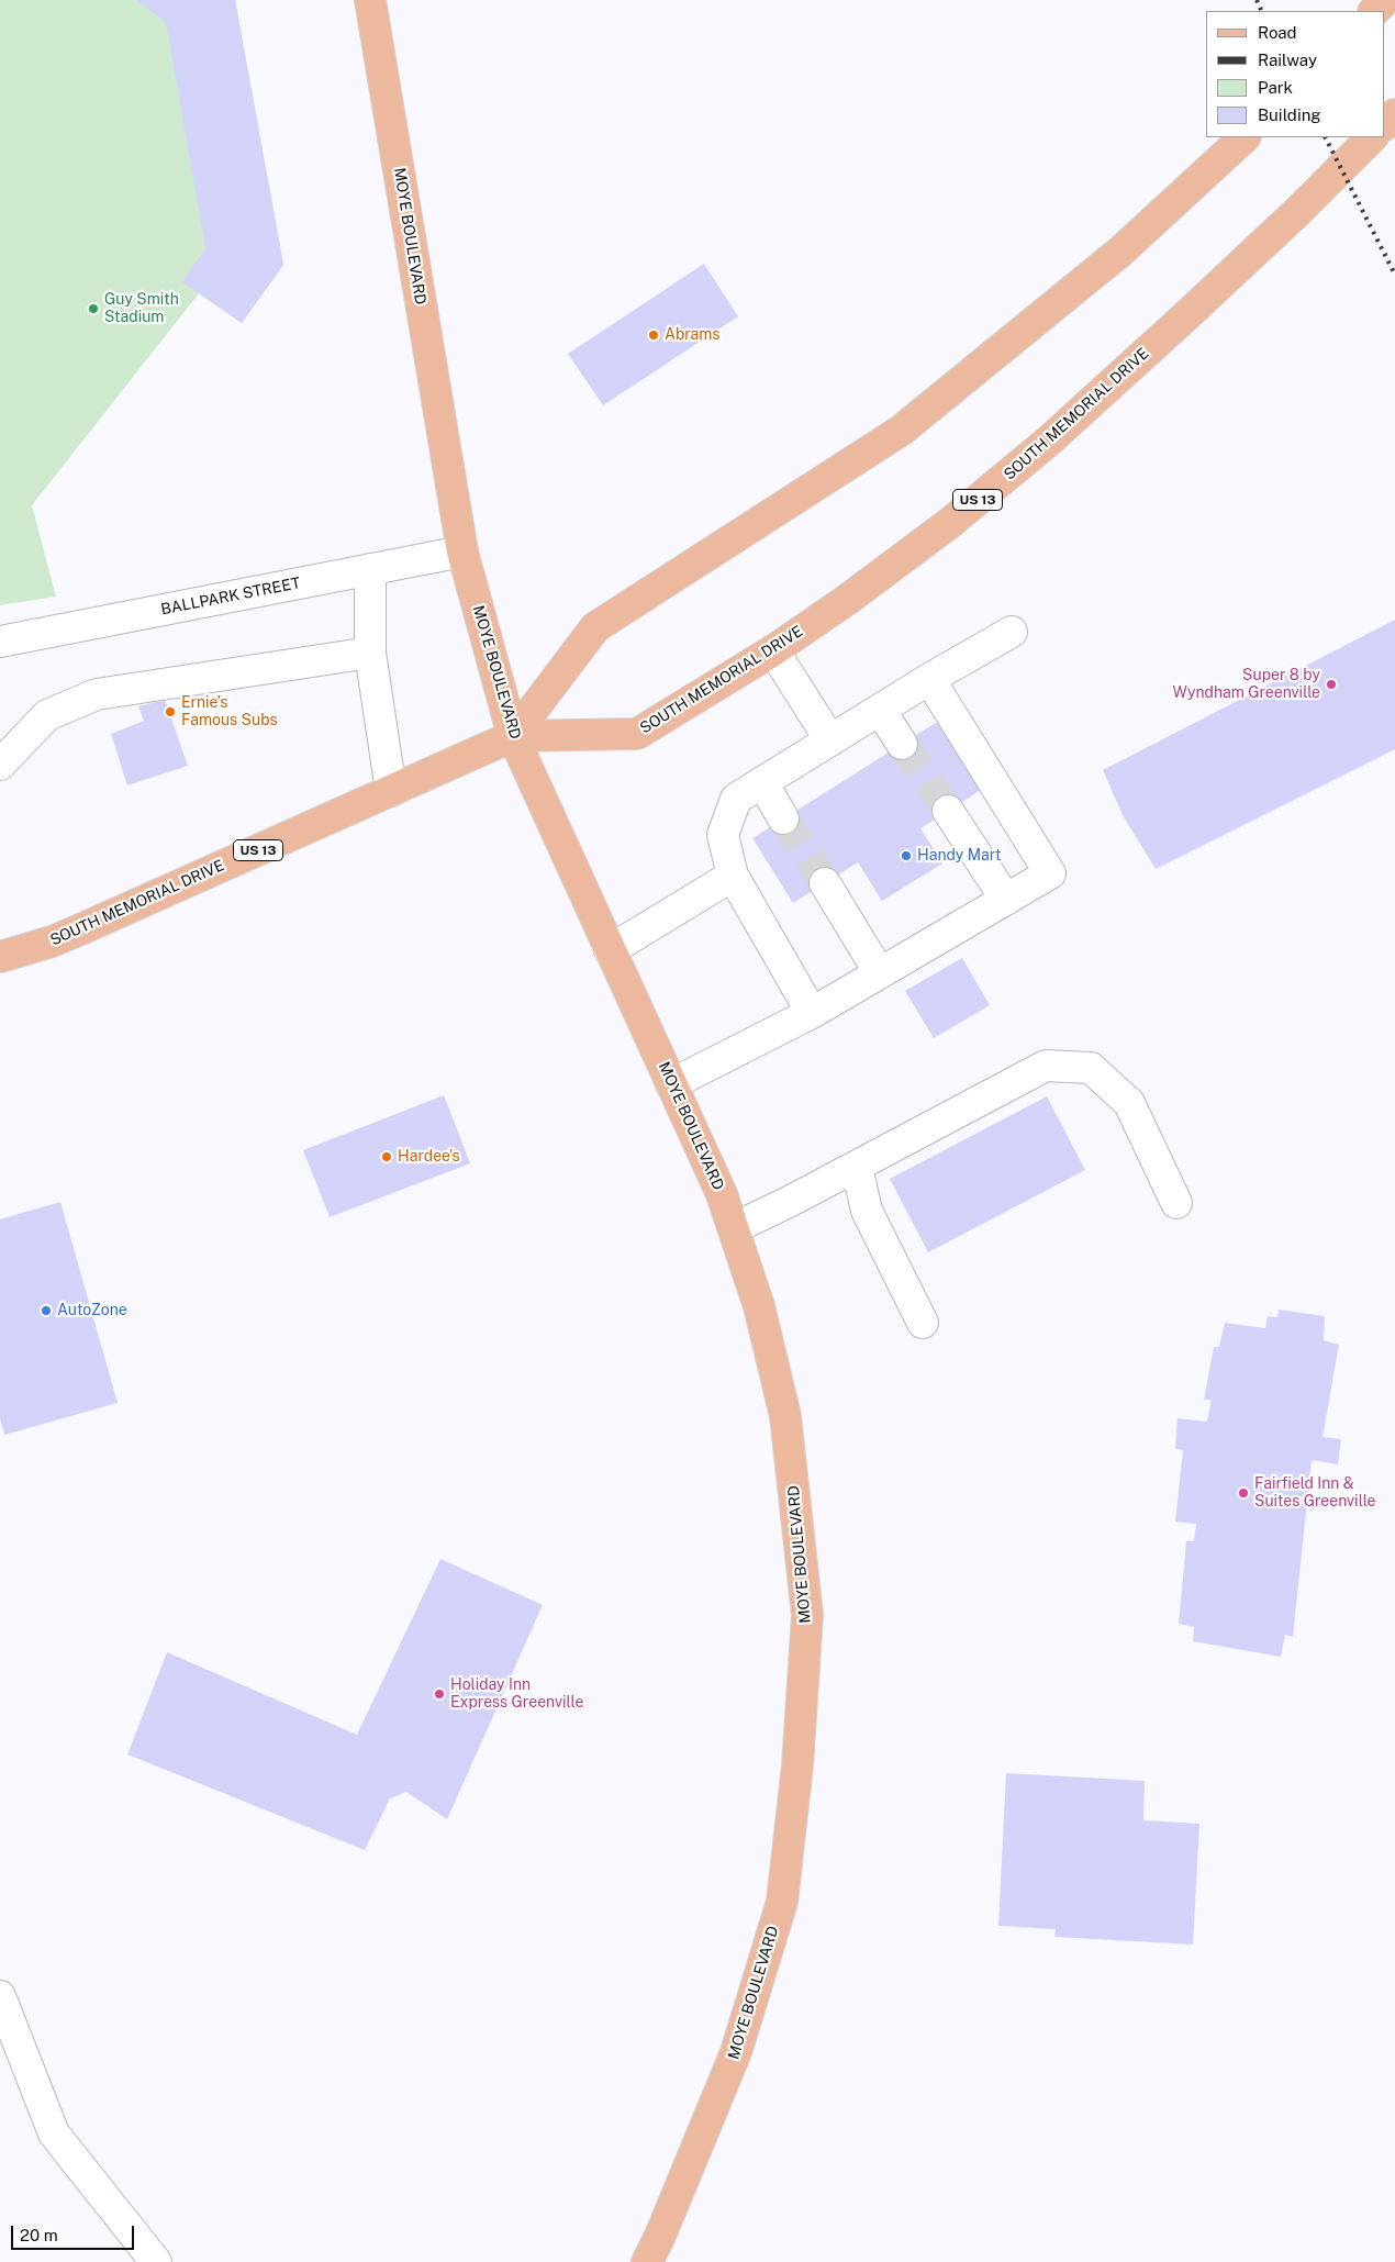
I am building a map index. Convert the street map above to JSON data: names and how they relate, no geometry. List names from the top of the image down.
{
  "streets": {
    "main road": ["MOYE BOULEVARD", "SOUTH MEMORIAL DRIVE", "US 13"],
    "street": ["BALLPARK STREET"]
  },
  "crossings": [
    ["MOYE BOULEVARD", "SOUTH MEMORIAL DRIVE"],
    ["MOYE BOULEVARD", "BALLPARK STREET"]
  ],
  "places": [
    "Guy Smith Stadium",
    "Abrams",
    "Super 8 by Wyndham Greenville",
    "Ernie’s Famous Subs",
    "Handy Mart",
    "Hardee's",
    "AutoZone",
    "Fairfield Inn & Suites Greenville",
    "Holiday Inn Express Greenville"
  ],
  "legend": [
    "Road",
    "Railway",
    "Park",
    "Building"
  ],
  "scale_bar": "20 m"
}
